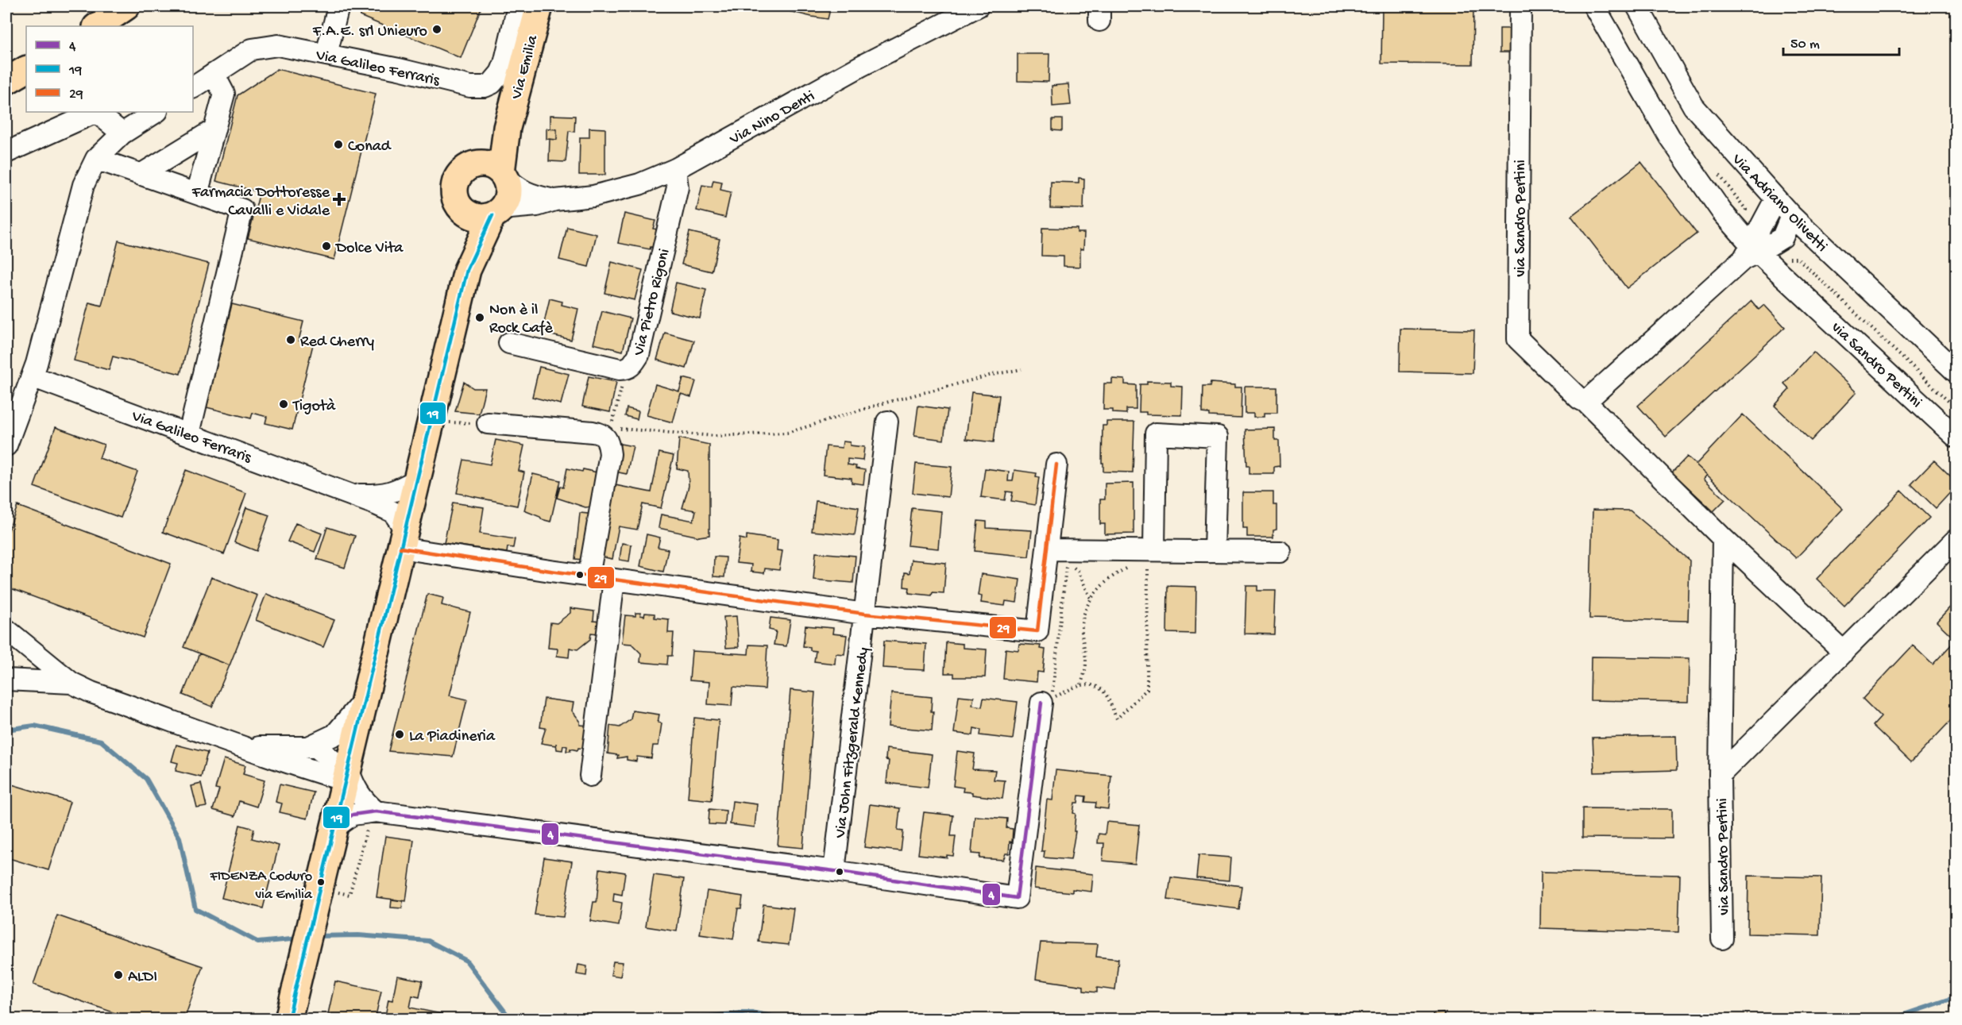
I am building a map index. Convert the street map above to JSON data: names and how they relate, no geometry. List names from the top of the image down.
{
  "streets": {
    "main road": ["Via Emilia"],
    "street": [
      "Via Galileo Ferraris",
      "Via Nino Denti",
      "Via Adriano Olivetti",
      "via Sandro Pertini",
      "Via Pietro Rigoni",
      "Via John Fitzgerald Kennedy"
    ]
  },
  "crossings": [
    ["Via Emilia", "Via Nino Denti"],
    ["Via Nino Denti", "Via Pietro Rigoni"]
  ],
  "places": {
    "other": [
      "F.A.E. srl Unieuro",
      "Conad",
      "Dolce Vita",
      "Non è il Rock Cafè",
      "Red Cherry",
      "Tigotà",
      "La Piadineria",
      "FIDENZA Coduro via Emilia",
      "ALDI"
    ],
    "health": ["Farmacia Dottoresse Cavalli e Vidale"]
  },
  "lines": ["transit line 19", "transit line 29", "transit line 4"],
  "legend": ["4", "19", "29"],
  "scale_bar": "50 m"
}
